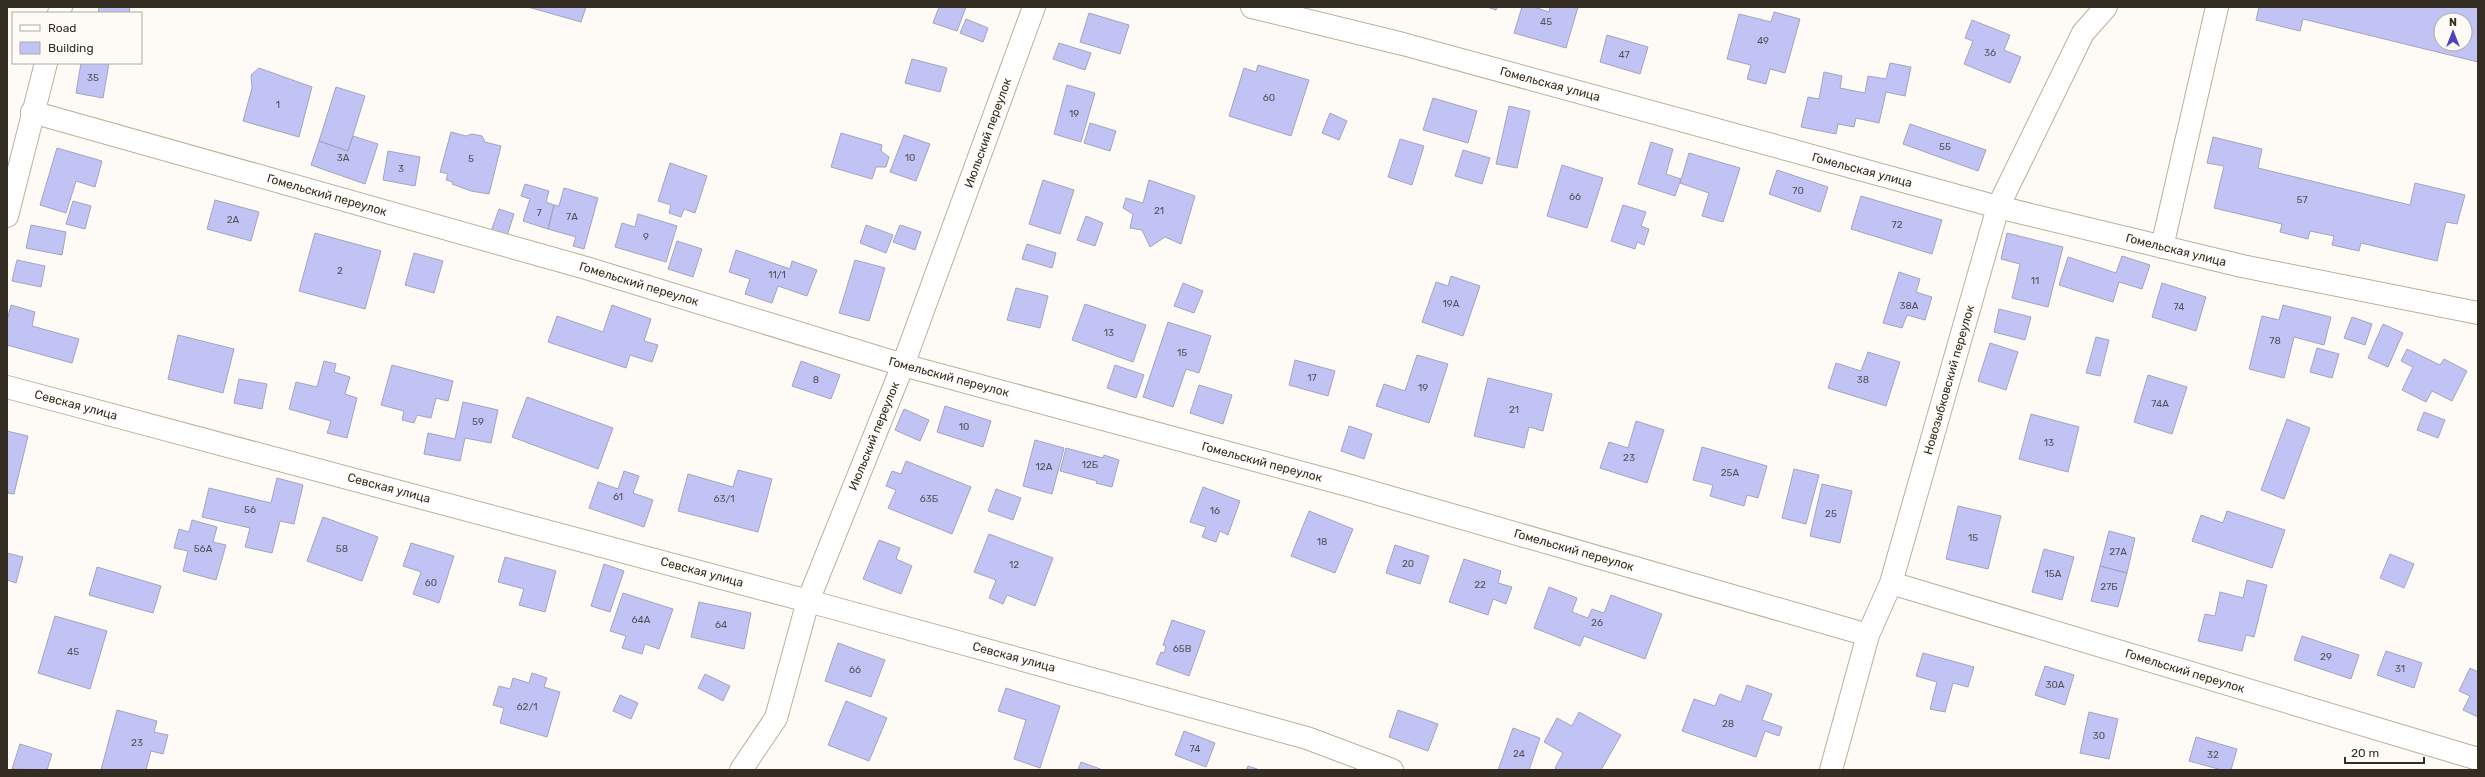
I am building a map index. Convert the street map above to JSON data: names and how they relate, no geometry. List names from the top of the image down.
{
  "streets": {
    "street": [
      "Гомельская улица",
      "Июльский переулок",
      "Гомельский переулок",
      "Новозыбковский переулок",
      "Севская улица"
    ]
  },
  "crossings": [
    ["Гомельская улица", "Новозыбковский переулок"],
    ["Июльский переулок", "Гомельский переулок"],
    ["Июльский переулок", "Севская улица"],
    ["Гомельский переулок", "Новозыбковский переулок"]
  ],
  "house_numbers": [
    "45",
    "49",
    "36",
    "47",
    "35",
    "60",
    "1",
    "19",
    "55",
    "3А",
    "10",
    "5",
    "3",
    "70",
    "66",
    "57",
    "21",
    "7",
    "7А",
    "2А",
    "72",
    "9",
    "2",
    "11/1",
    "11",
    "19А",
    "38А",
    "74",
    "13",
    "78",
    "15",
    "17",
    "8",
    "38",
    "19",
    "74А",
    "21",
    "59",
    "10",
    "13",
    "23",
    "12Б",
    "12А",
    "25А",
    "61",
    "63/1",
    "63Б",
    "56",
    "16",
    "25",
    "15",
    "18",
    "56А",
    "58",
    "27А",
    "20",
    "12",
    "15А",
    "60",
    "22",
    "27Б",
    "64А",
    "26",
    "64",
    "65В",
    "45",
    "29",
    "31",
    "66",
    "30А",
    "62/1",
    "28",
    "30",
    "23",
    "74",
    "24",
    "32"
  ],
  "legend": ["Road", "Building"],
  "scale_bar": "20 m",
  "north": "top"
}
